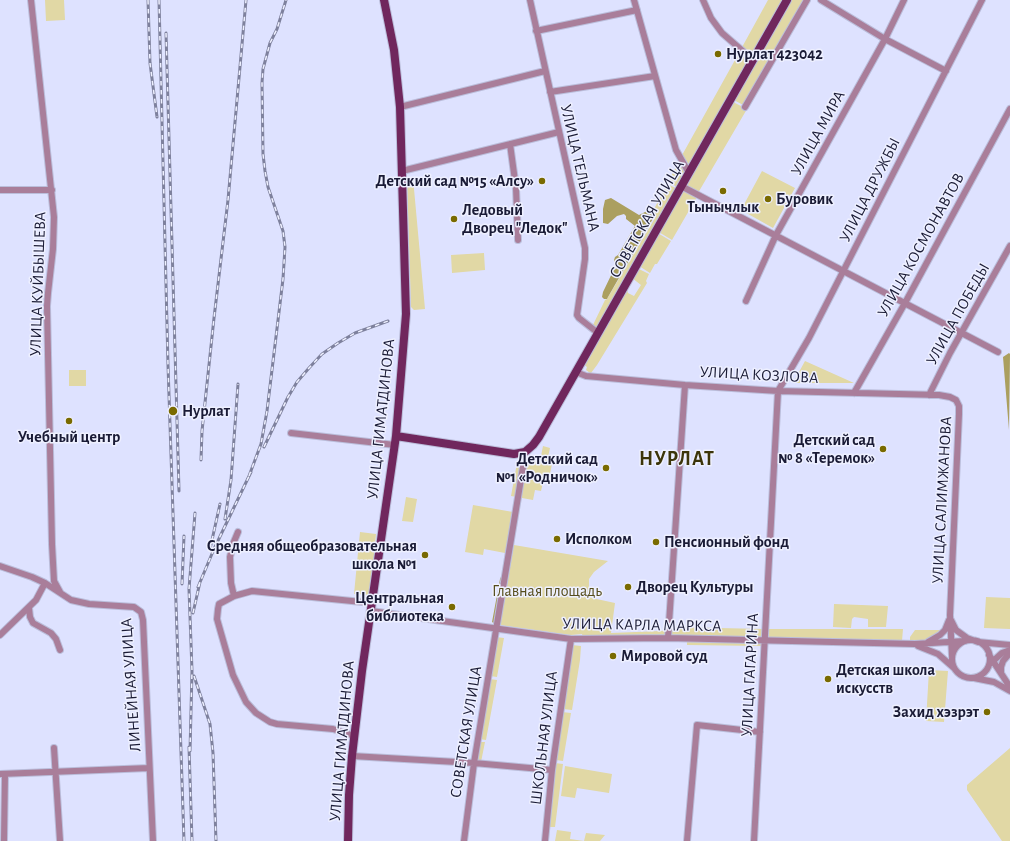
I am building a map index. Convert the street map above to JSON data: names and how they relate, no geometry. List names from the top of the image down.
{
  "streets": {
    "main road": ["СОВЕТСКАЯ УЛИЦА", "УЛИЦА ГИМАТДИНОВА"],
    "street": [
      "УЛИЦА МИРА",
      "УЛИЦА ТЕЛЬМАНА",
      "УЛИЦА ДРУЖБЫ",
      "УЛИЦА КОСМОНАВТОВ",
      "УЛИЦА КУЙБЫШЕВА",
      "УЛИЦА ПОБЕДЫ",
      "УЛИЦА КОЗЛОВА",
      "УЛИЦА САЛИМЖАНОВА",
      "УЛИЦА КАРЛА МАРКСА",
      "УЛИЦА ГАГАРИНА",
      "ЛИНЕЙНАЯ УЛИЦА",
      "ШКОЛЬНАЯ УЛИЦА"
    ]
  },
  "crossings": [
    ["УЛИЦА ТЕЛЬМАНА", "СОВЕТСКАЯ УЛИЦА"],
    ["УЛИЦА ДРУЖБЫ", "УЛИЦА КОЗЛОВА"],
    ["УЛИЦА ДРУЖБЫ", "УЛИЦА ГАГАРИНА"],
    ["СОВЕТСКАЯ УЛИЦА", "УЛИЦА КОЗЛОВА"],
    ["СОВЕТСКАЯ УЛИЦА", "УЛИЦА КАРЛА МАРКСА"],
    ["УЛИЦА КОСМОНАВТОВ", "УЛИЦА КОЗЛОВА"],
    ["УЛИЦА КУЙБЫШЕВА", "ЛИНЕЙНАЯ УЛИЦА"],
    ["УЛИЦА ПОБЕДЫ", "УЛИЦА КОЗЛОВА"],
    ["УЛИЦА КОЗЛОВА", "УЛИЦА САЛИМЖАНОВА"],
    ["УЛИЦА КОЗЛОВА", "УЛИЦА ГАГАРИНА"],
    ["УЛИЦА ГИМАТДИНОВА", "УЛИЦА КАРЛА МАРКСА"],
    ["УЛИЦА КАРЛА МАРКСА", "УЛИЦА ГАГАРИНА"],
    ["УЛИЦА КАРЛА МАРКСА", "ШКОЛЬНАЯ УЛИЦА"]
  ],
  "districts": ["НУРЛАТ"],
  "parks": ["Главная площадь"],
  "places": [
    "Нурлат 423042",
    "Детский сад №15 «Алсу»",
    "Тынычлык",
    "Буровик",
    "Ледовый Дворец \"Ледок\"",
    "Нурлат",
    "Учебный центр",
    "Детский сад № 8 «Теремок»",
    "Детский сад №1 «Родничок»",
    "Исполком",
    "Пенсионный фонд",
    "Средняя общеобразовательная школа №1",
    "Дворец Культуры",
    "Центральная библиотека",
    "Мировой суд",
    "Детская школа искусств",
    "Захид хэзрэт"
  ]
}
